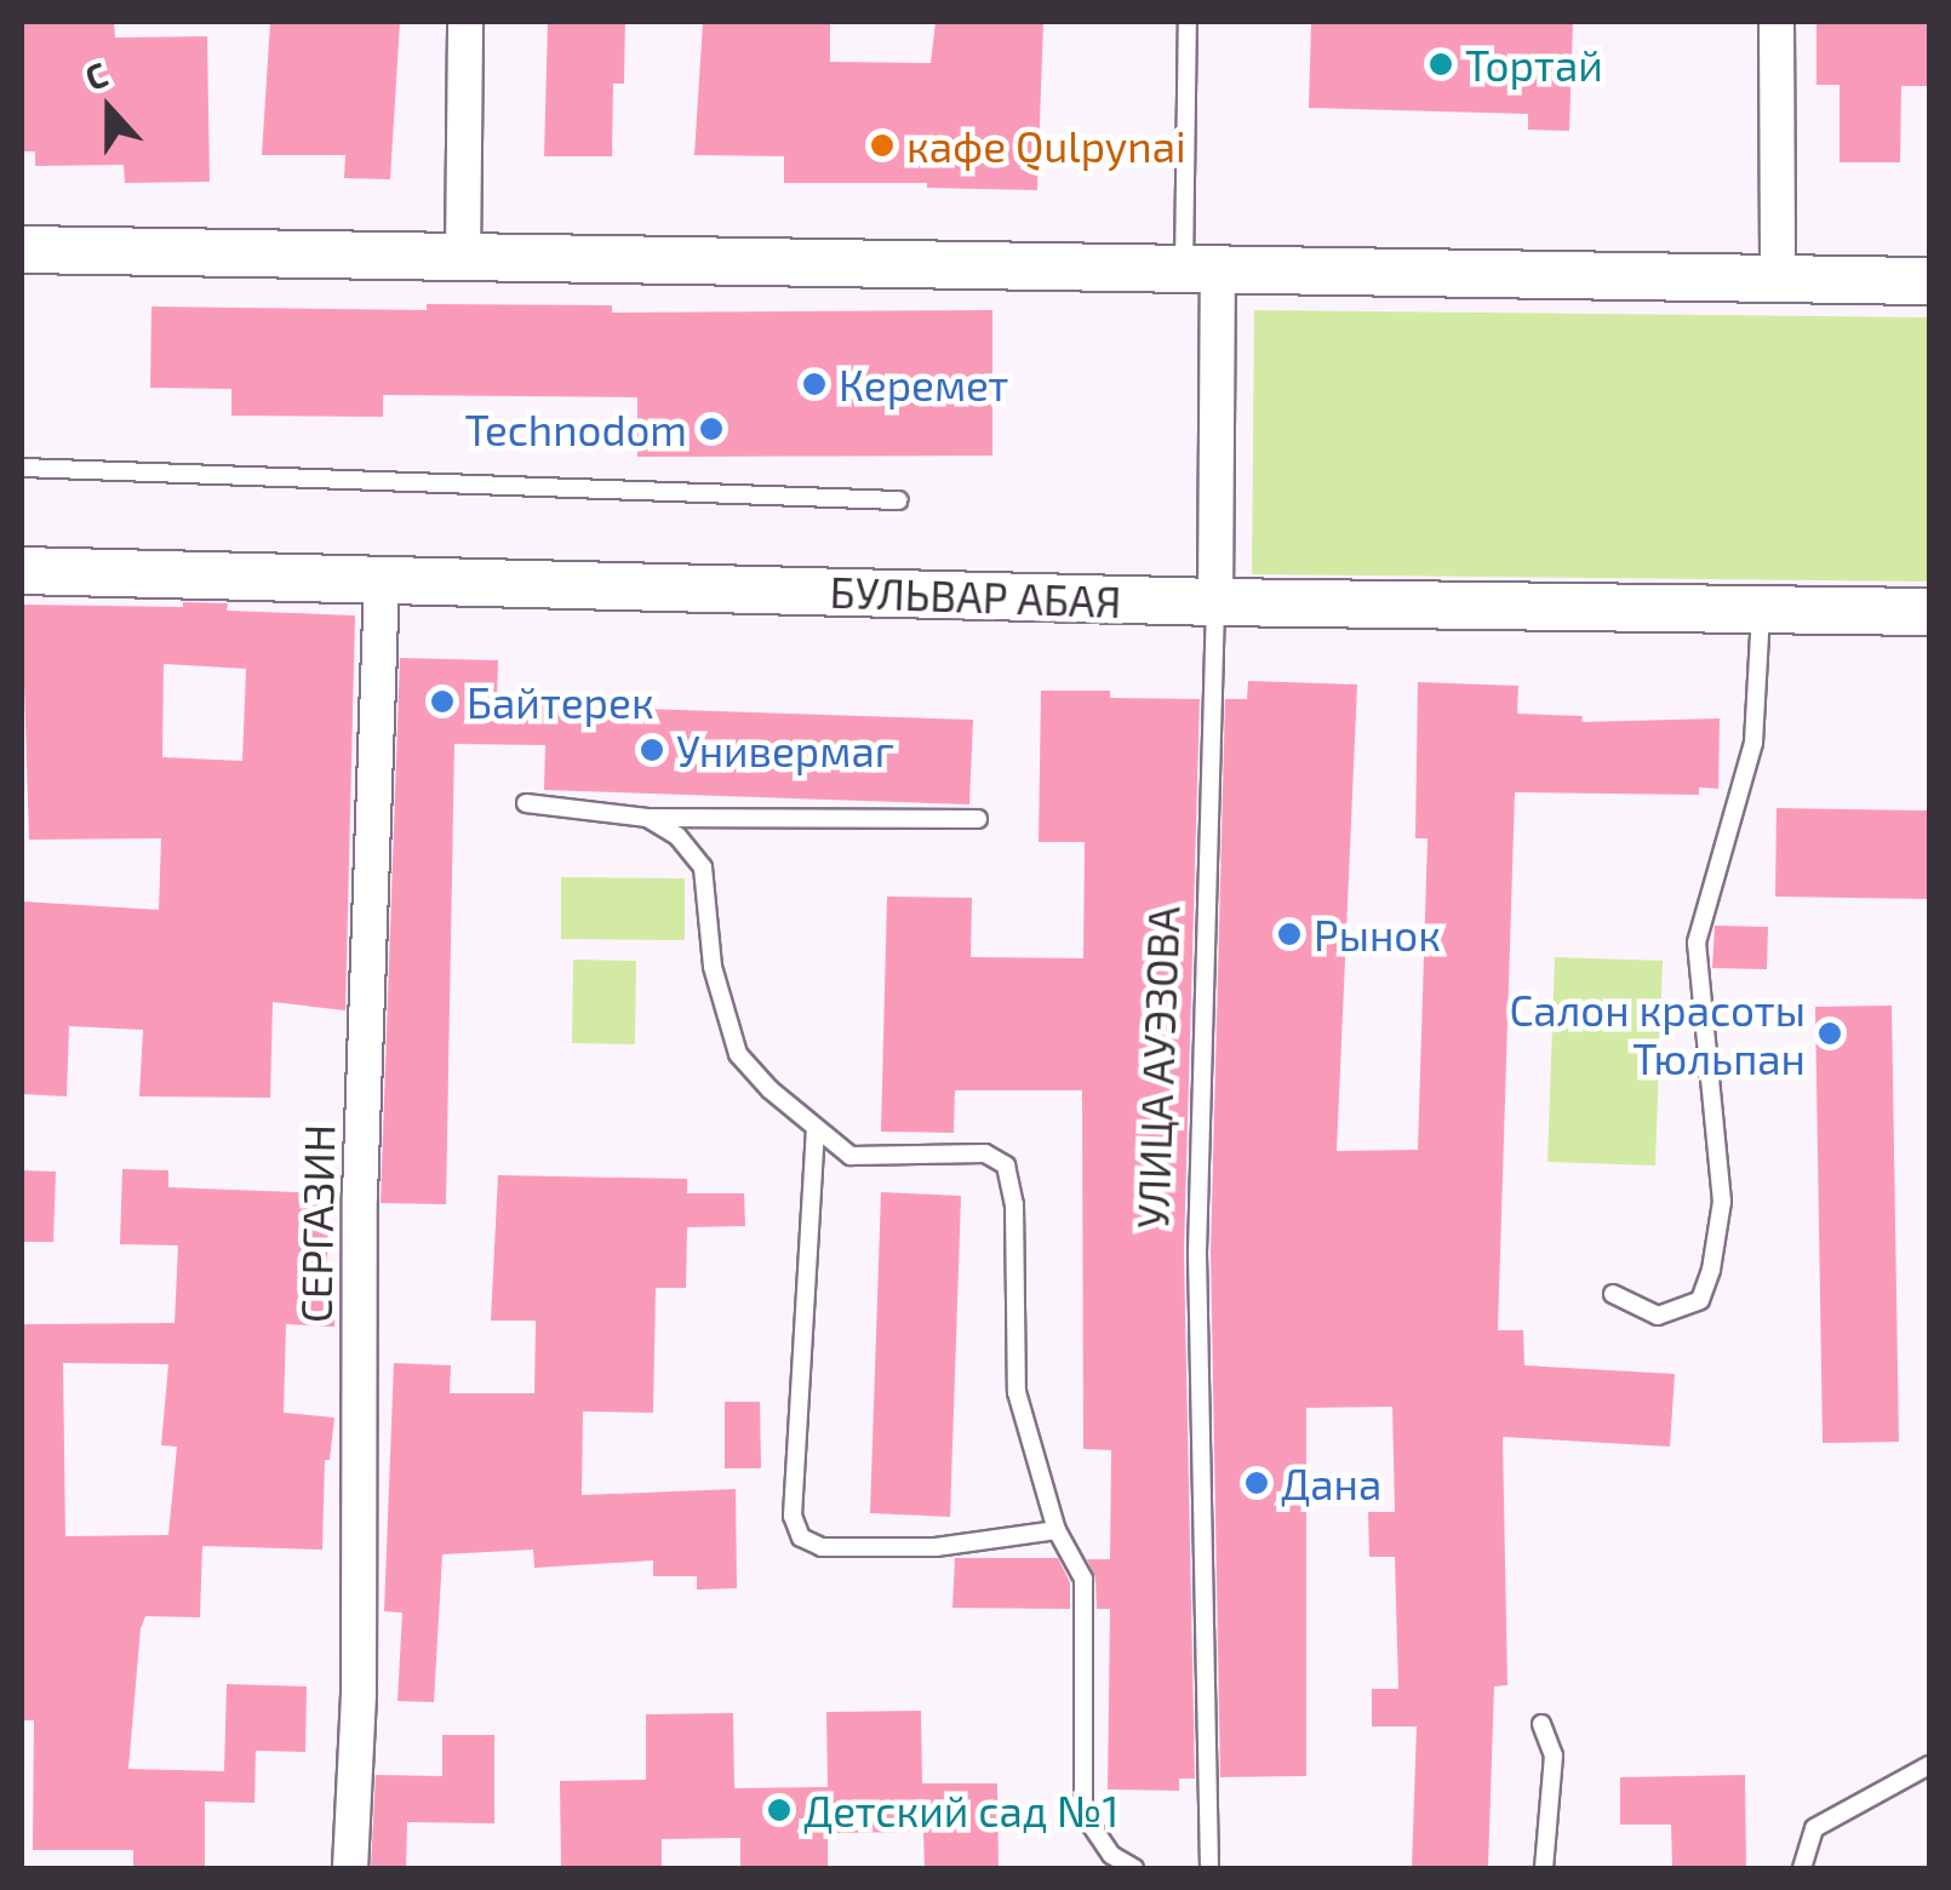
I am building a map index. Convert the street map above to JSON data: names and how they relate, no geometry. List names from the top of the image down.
{
  "streets": {
    "main road": ["БУЛЬВАР АБАЯ"],
    "street": ["УЛИЦА АУЭЗОВА", "СЕРГАЗИН"]
  },
  "crossings": [
    ["БУЛЬВАР АБАЯ", "УЛИЦА АУЭЗОВА"],
    ["БУЛЬВАР АБАЯ", "СЕРГАЗИН"]
  ],
  "places": [
    "Тортай",
    "кафе Qulpynai",
    "Керемет",
    "Technodom",
    "Байтерек",
    "Универмаг",
    "Рынок",
    "Салон красоты Тюльпан",
    "Дана",
    "Детский сад №1"
  ],
  "north": "top"
}
